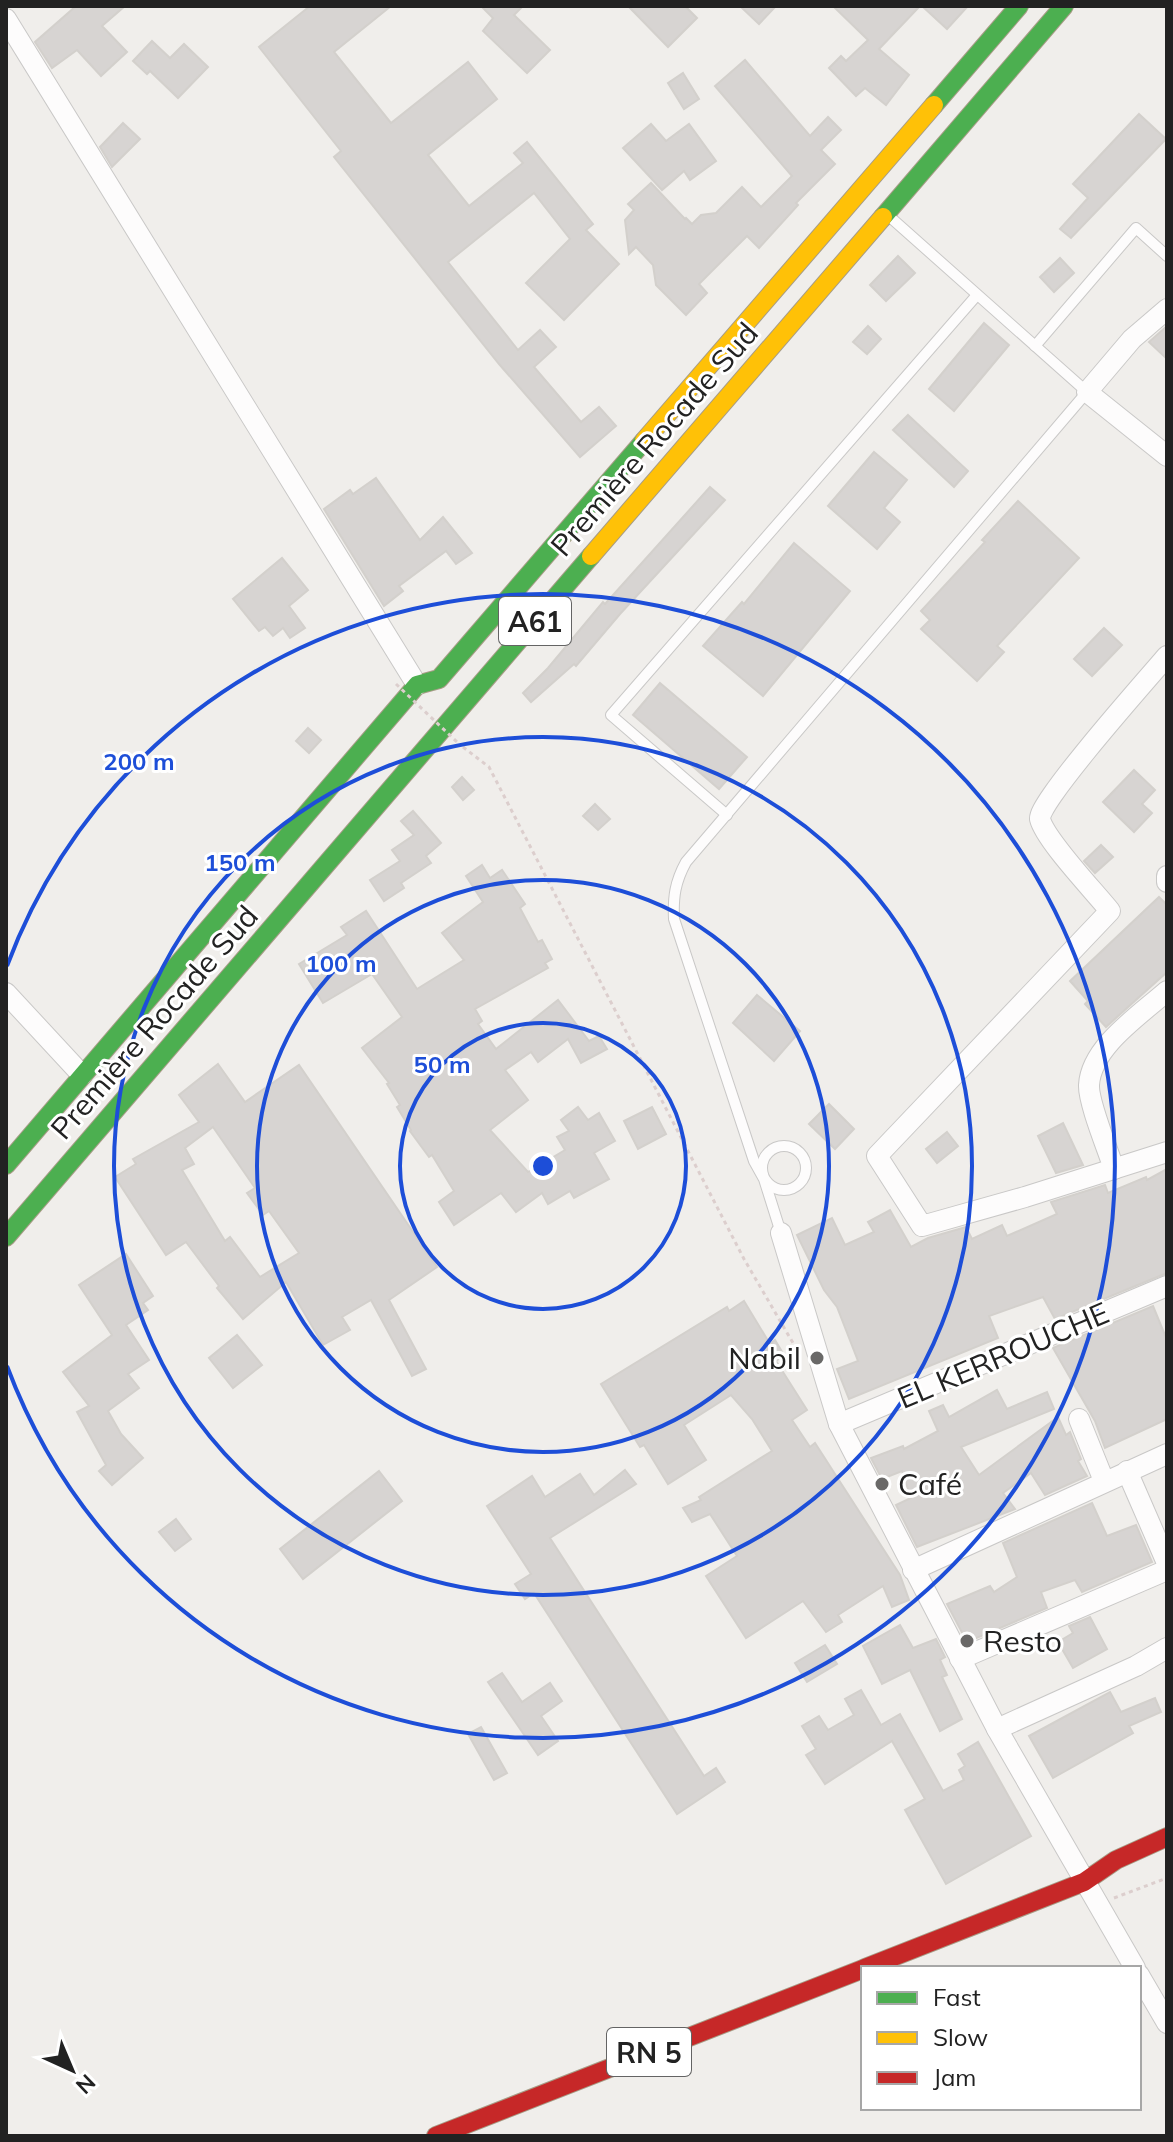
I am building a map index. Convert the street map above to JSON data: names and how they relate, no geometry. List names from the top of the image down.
{
  "streets": {
    "main road": ["Première Rocade Sud", "A61", "RN 5"],
    "street": ["EL KERROUCHE"]
  },
  "places": ["Nabil", "Café", "Resto"],
  "legend": ["Fast", "Slow", "Jam"],
  "north": "bottom right",
  "rings": [
    "200 m",
    "150 m",
    "100 m",
    "50 m"
  ]
}
